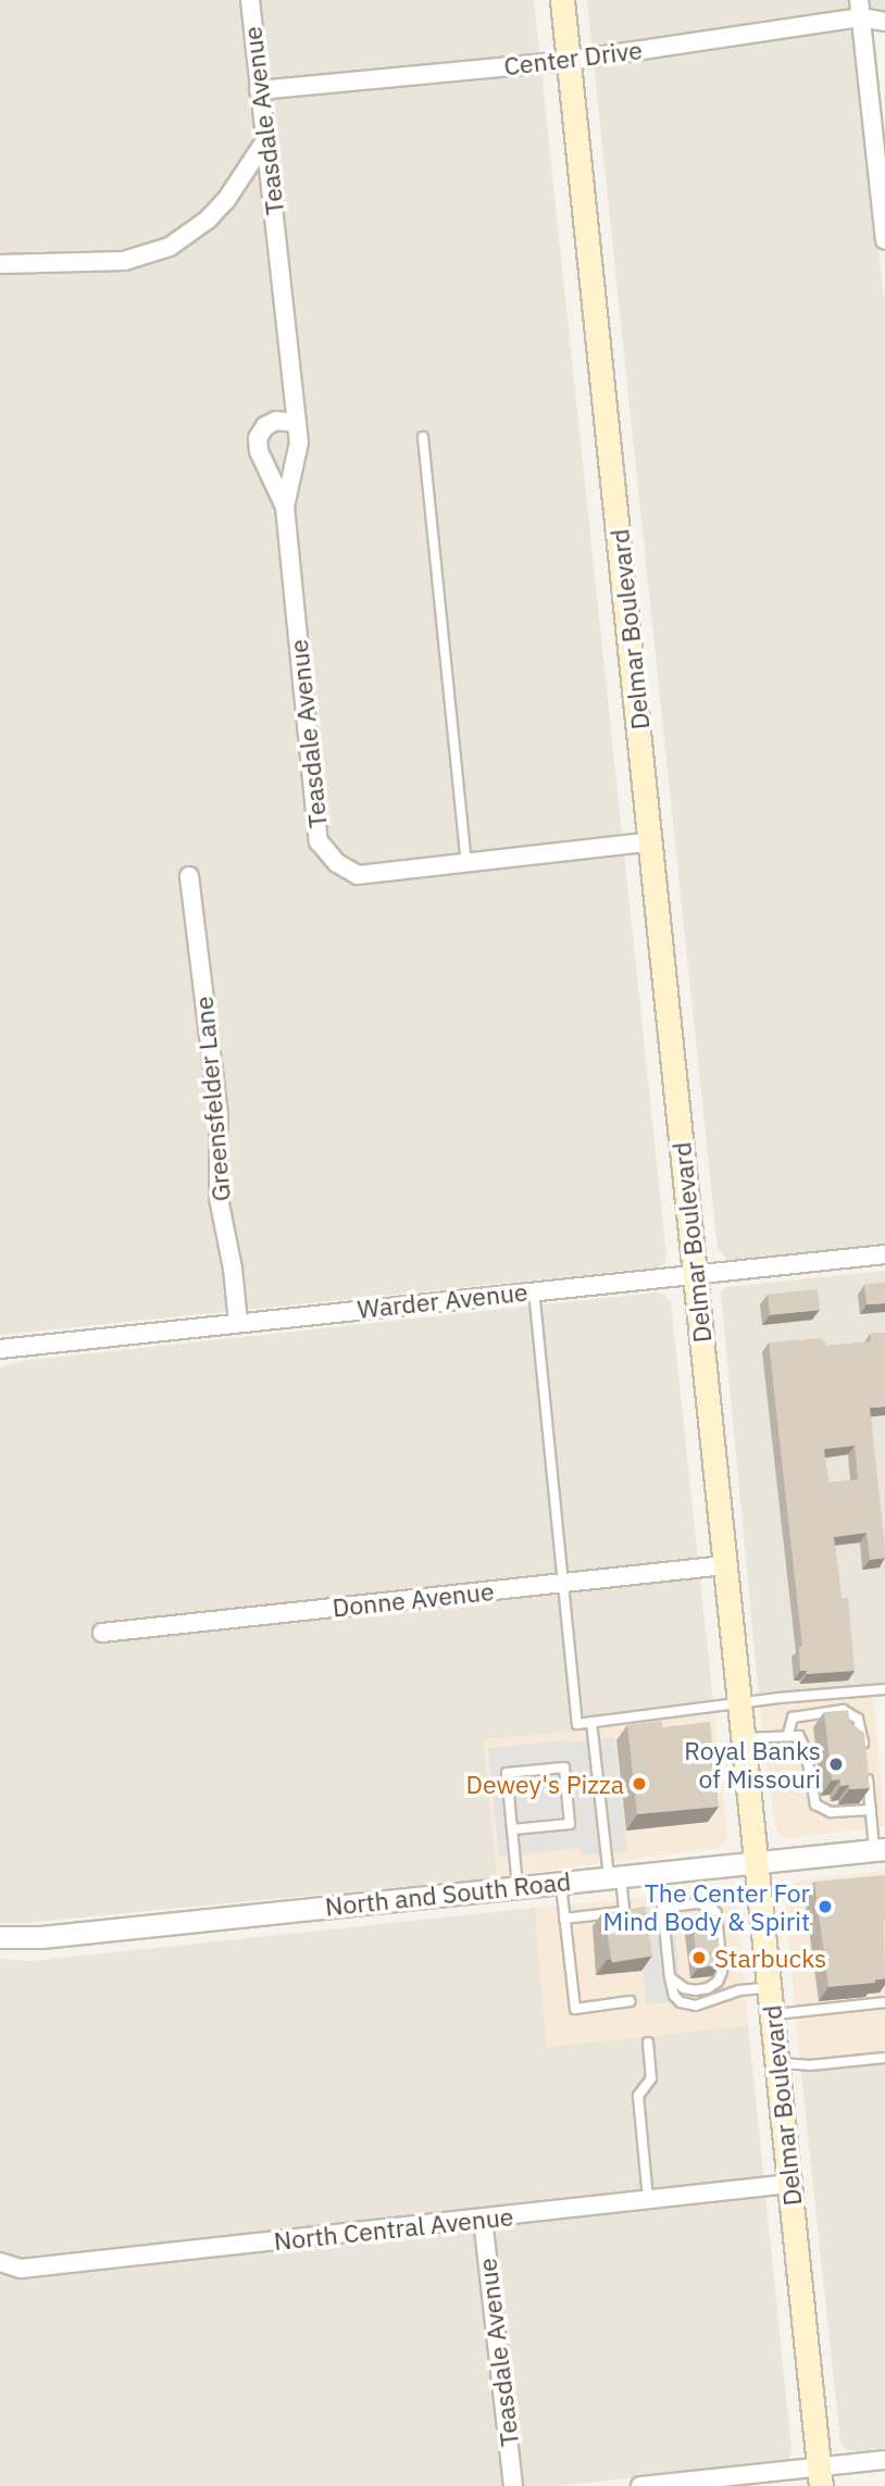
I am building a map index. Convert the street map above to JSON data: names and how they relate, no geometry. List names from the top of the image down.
{
  "streets": {
    "main road": ["Delmar Boulevard"],
    "street": [
      "Center Drive",
      "Teasdale Avenue",
      "Greensfelder Lane",
      "Warder Avenue",
      "Donne Avenue",
      "North and South Road",
      "North Central Avenue"
    ]
  },
  "crossings": [
    ["Center Drive", "Teasdale Avenue"],
    ["Center Drive", "Delmar Boulevard"],
    ["Teasdale Avenue", "Delmar Boulevard"],
    ["Teasdale Avenue", "North Central Avenue"],
    ["Delmar Boulevard", "Warder Avenue"],
    ["Delmar Boulevard", "Donne Avenue"],
    ["Delmar Boulevard", "North and South Road"],
    ["Delmar Boulevard", "North Central Avenue"],
    ["Greensfelder Lane", "Warder Avenue"]
  ],
  "places": [
    "Royal Banks of Missouri",
    "Dewey's Pizza",
    "The Center For Mind Body & Spirit",
    "Starbucks"
  ]
}
